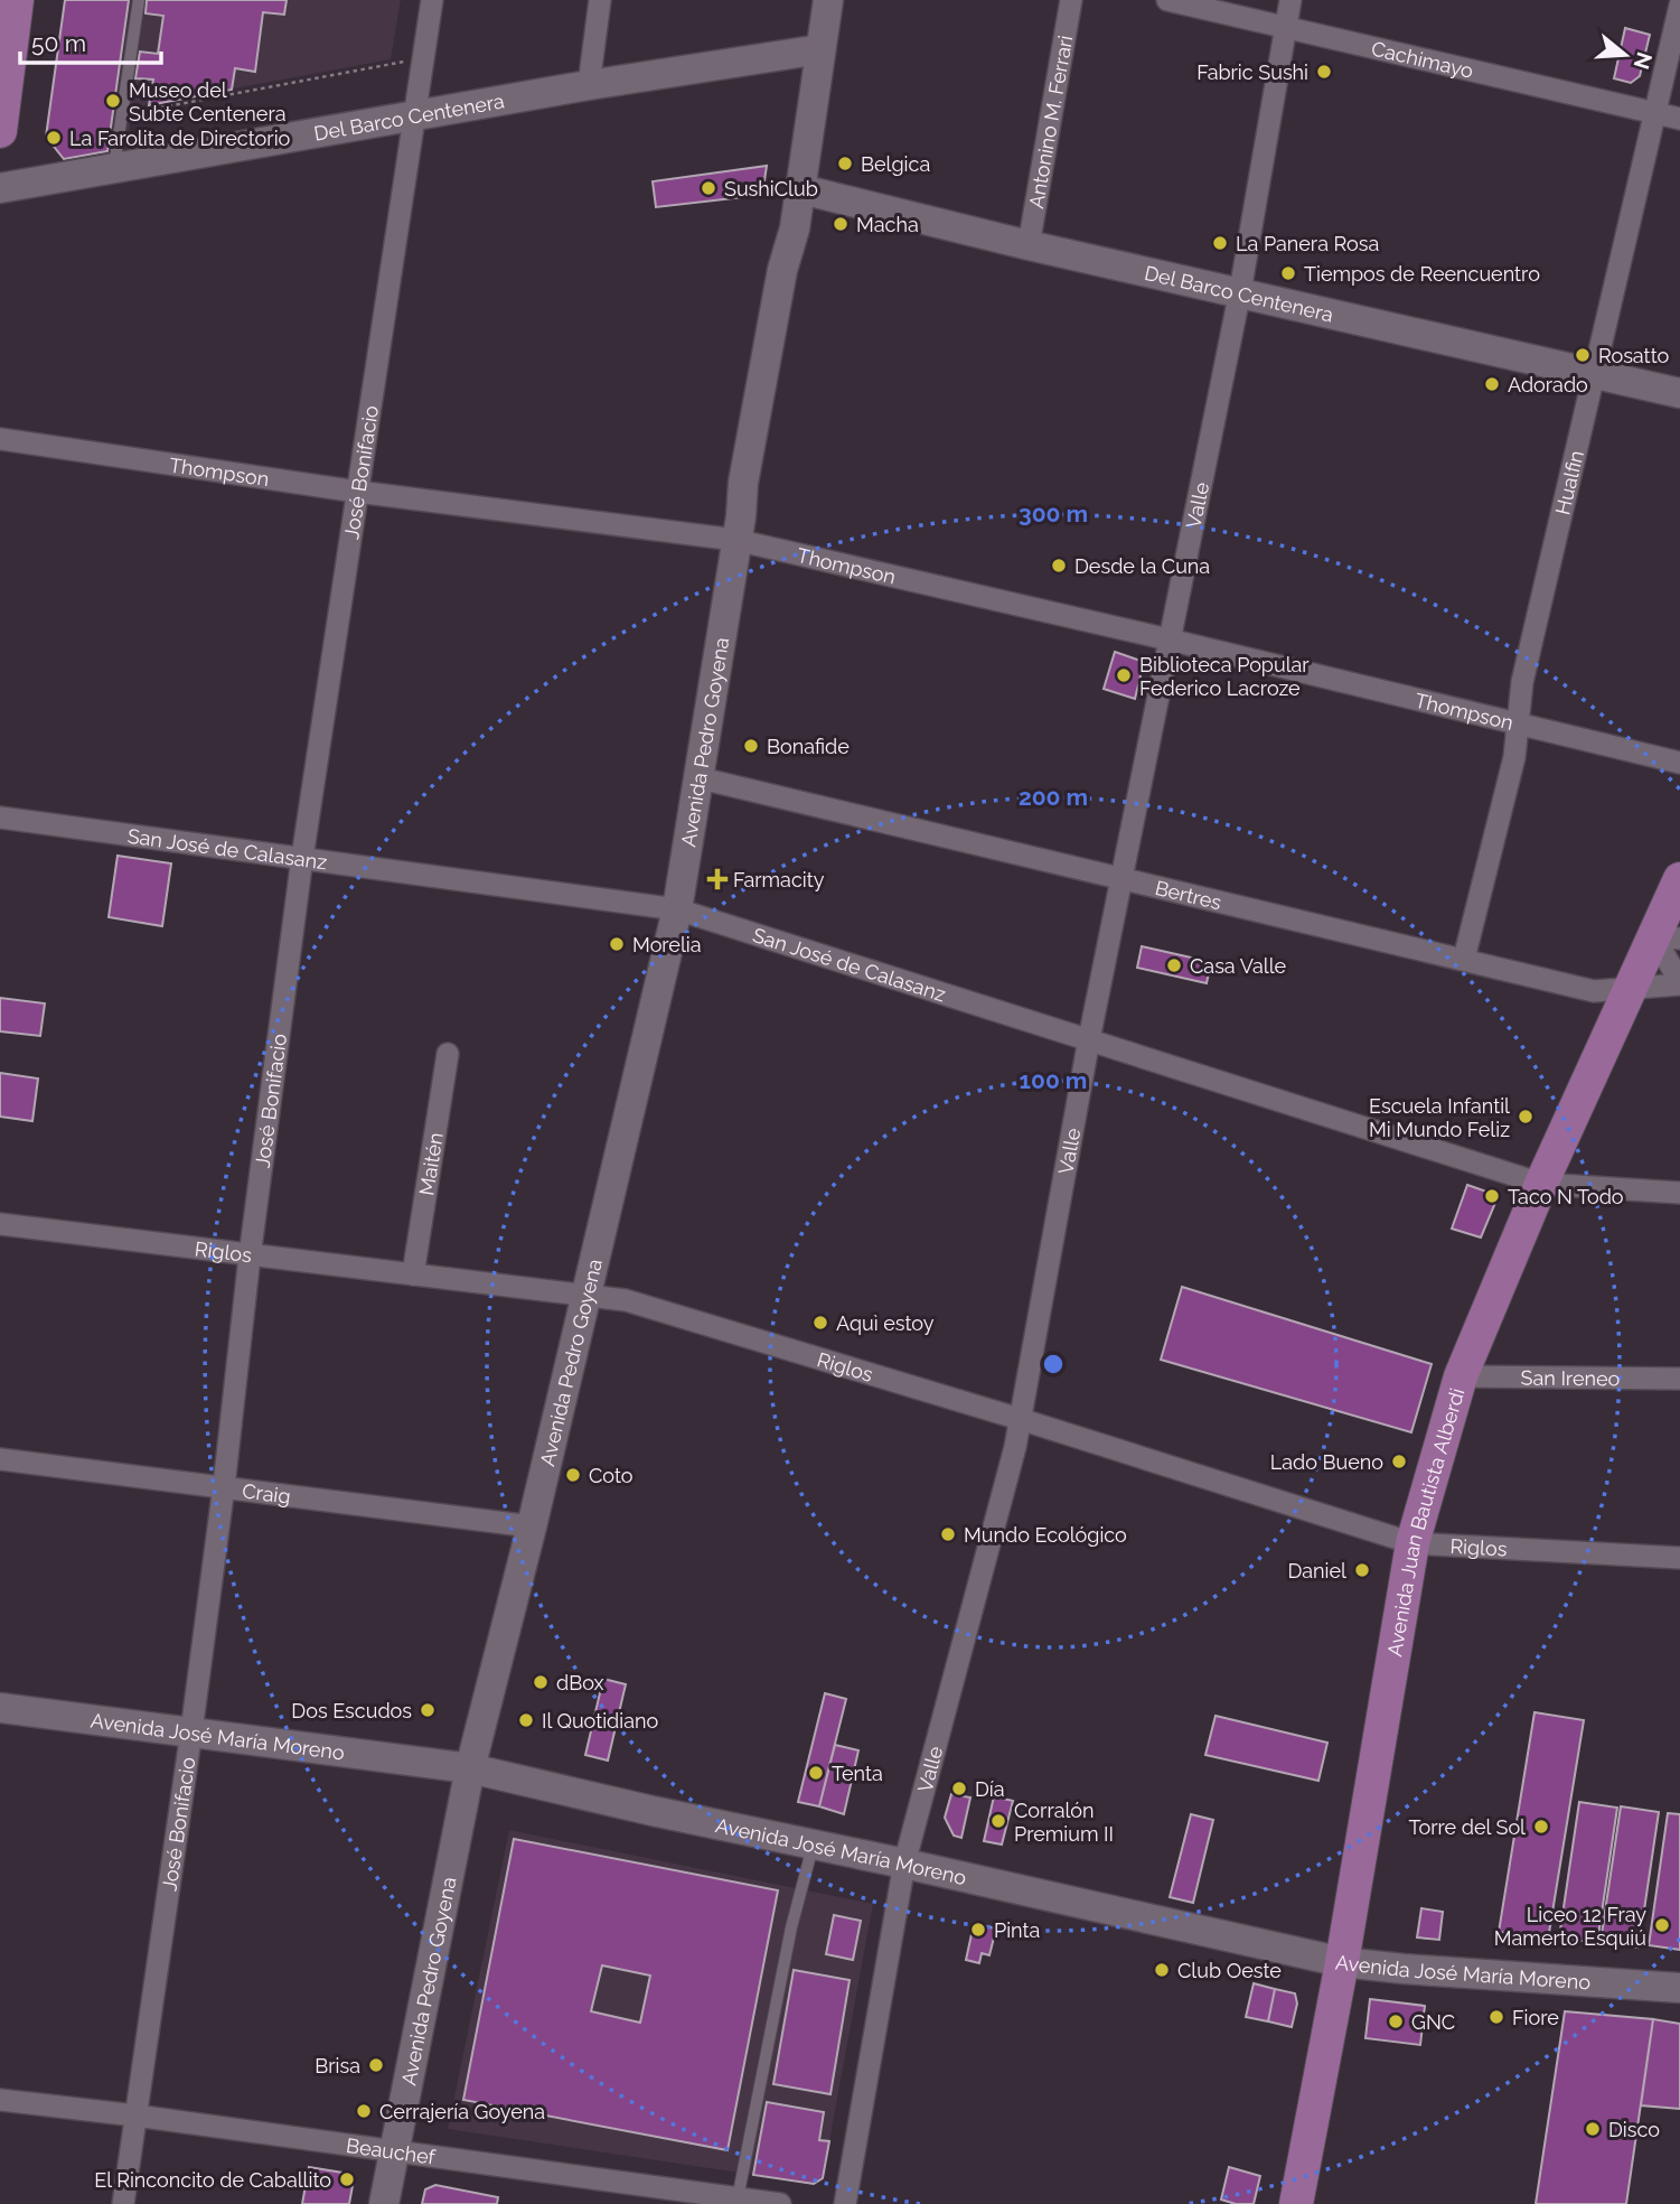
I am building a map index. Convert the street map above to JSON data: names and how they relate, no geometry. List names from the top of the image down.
{
  "streets": {
    "main road": [
      "Del Barco Centenera",
      "Avenida Pedro Goyena",
      "Avenida Juan Bautista Alberdi",
      "Avenida José María Moreno"
    ],
    "street": [
      "Cachimayo",
      "Antonino M. Ferrari",
      "Thompson",
      "José Bonifacio",
      "Hualfin",
      "Valle",
      "San José de Calasanz",
      "Bertres",
      "Maitén",
      "Riglos",
      "San Ireneo",
      "Craig",
      "Beauchef"
    ]
  },
  "crossings": [
    ["Cachimayo", "Hualfin"],
    ["Cachimayo", "Valle"],
    ["Del Barco Centenera", "Antonino M. Ferrari"],
    ["Del Barco Centenera", "José Bonifacio"],
    ["Del Barco Centenera", "Hualfin"],
    ["Del Barco Centenera", "Valle"],
    ["Del Barco Centenera", "Avenida Pedro Goyena"],
    ["Thompson", "José Bonifacio"],
    ["Thompson", "Hualfin"],
    ["Thompson", "Valle"],
    ["Thompson", "Avenida Pedro Goyena"],
    ["José Bonifacio", "San José de Calasanz"],
    ["José Bonifacio", "Riglos"],
    ["José Bonifacio", "Craig"],
    ["José Bonifacio", "Avenida José María Moreno"],
    ["José Bonifacio", "Beauchef"],
    ["Hualfin", "Bertres"],
    ["Valle", "San José de Calasanz"],
    ["Valle", "Bertres"],
    ["Valle", "Riglos"],
    ["Valle", "Avenida José María Moreno"],
    ["Avenida Pedro Goyena", "San José de Calasanz"],
    ["Avenida Pedro Goyena", "Bertres"],
    ["Avenida Pedro Goyena", "Riglos"],
    ["Avenida Pedro Goyena", "Craig"],
    ["Avenida Pedro Goyena", "Avenida José María Moreno"],
    ["Avenida Pedro Goyena", "Beauchef"],
    ["San José de Calasanz", "Avenida Juan Bautista Alberdi"],
    ["Bertres", "Avenida Juan Bautista Alberdi"],
    ["Maitén", "Riglos"],
    ["Riglos", "Avenida Juan Bautista Alberdi"],
    ["San Ireneo", "Avenida Juan Bautista Alberdi"],
    ["Avenida Juan Bautista Alberdi", "Avenida José María Moreno"]
  ],
  "places": {
    "other": [
      "Fabric Sushi",
      "Museo del Subte Centenera",
      "La Farolita de Directorio",
      "Belgica",
      "SushiClub",
      "Macha",
      "La Panera Rosa",
      "Tiempos de Reencuentro",
      "Rosatto",
      "Adorado",
      "Desde la Cuna",
      "Biblioteca Popular Federico Lacroze",
      "Bonafide",
      "Morelia",
      "Casa Valle",
      "Escuela Infantil Mi Mundo Feliz",
      "Taco N Todo",
      "Aquì estoy",
      "Lado Bueno",
      "Coto",
      "Mundo Ecológico",
      "Daniel",
      "dBox",
      "Dos Escudos",
      "Il Quotidiano",
      "Tenta",
      "Día",
      "Corralón Premium II",
      "Torre del Sol",
      "Liceo 12 Fray Mamerto Esquiú",
      "Pinta",
      "Club Oeste",
      "Fiore",
      "GNC",
      "Brisa",
      "Cerrajería Goyena",
      "Disco",
      "El Rinconcito de Caballito"
    ],
    "health": ["Farmacity"]
  },
  "scale_bar": "50 m",
  "north": "right",
  "rings": ["300 m", "200 m", "100 m"]
}
